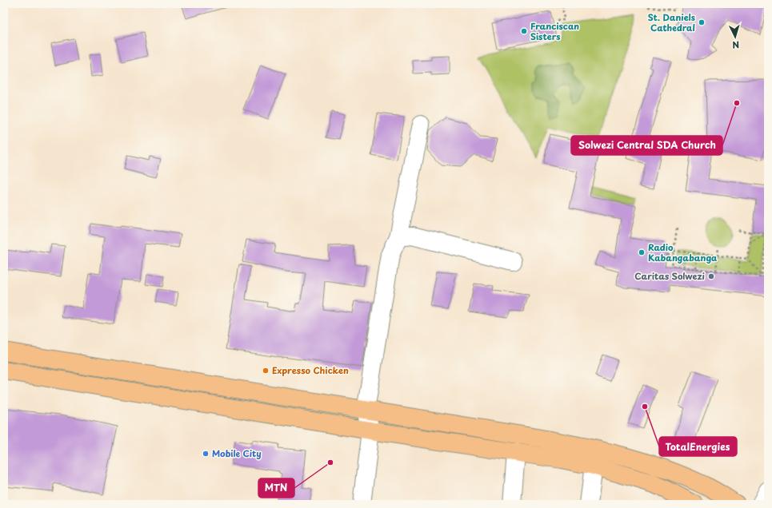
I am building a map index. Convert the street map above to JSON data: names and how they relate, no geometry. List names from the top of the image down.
{
  "places": [
    "St. Daniels Cathedral",
    "Franciscan Sisters",
    "Solwezi Central SDA Church",
    "Radio Kabangabanga",
    "Caritas Solwezi",
    "Expresso Chicken",
    "TotalEnergies",
    "Mobile City",
    "MTN"
  ],
  "north": "bottom"
}
